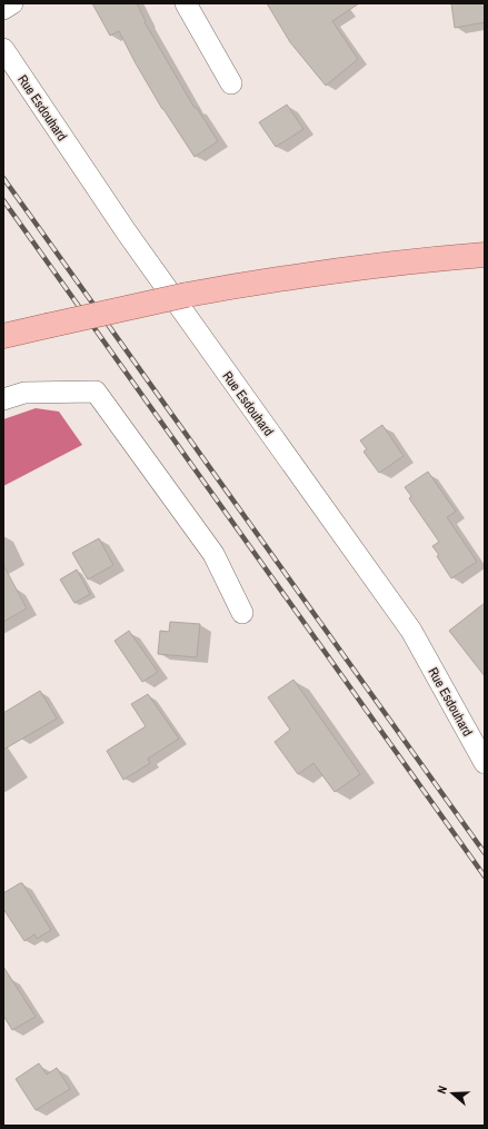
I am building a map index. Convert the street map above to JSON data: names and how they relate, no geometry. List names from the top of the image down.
{
  "streets": {
    "street": ["Rue Esdouhard"]
  },
  "north": "left"
}
